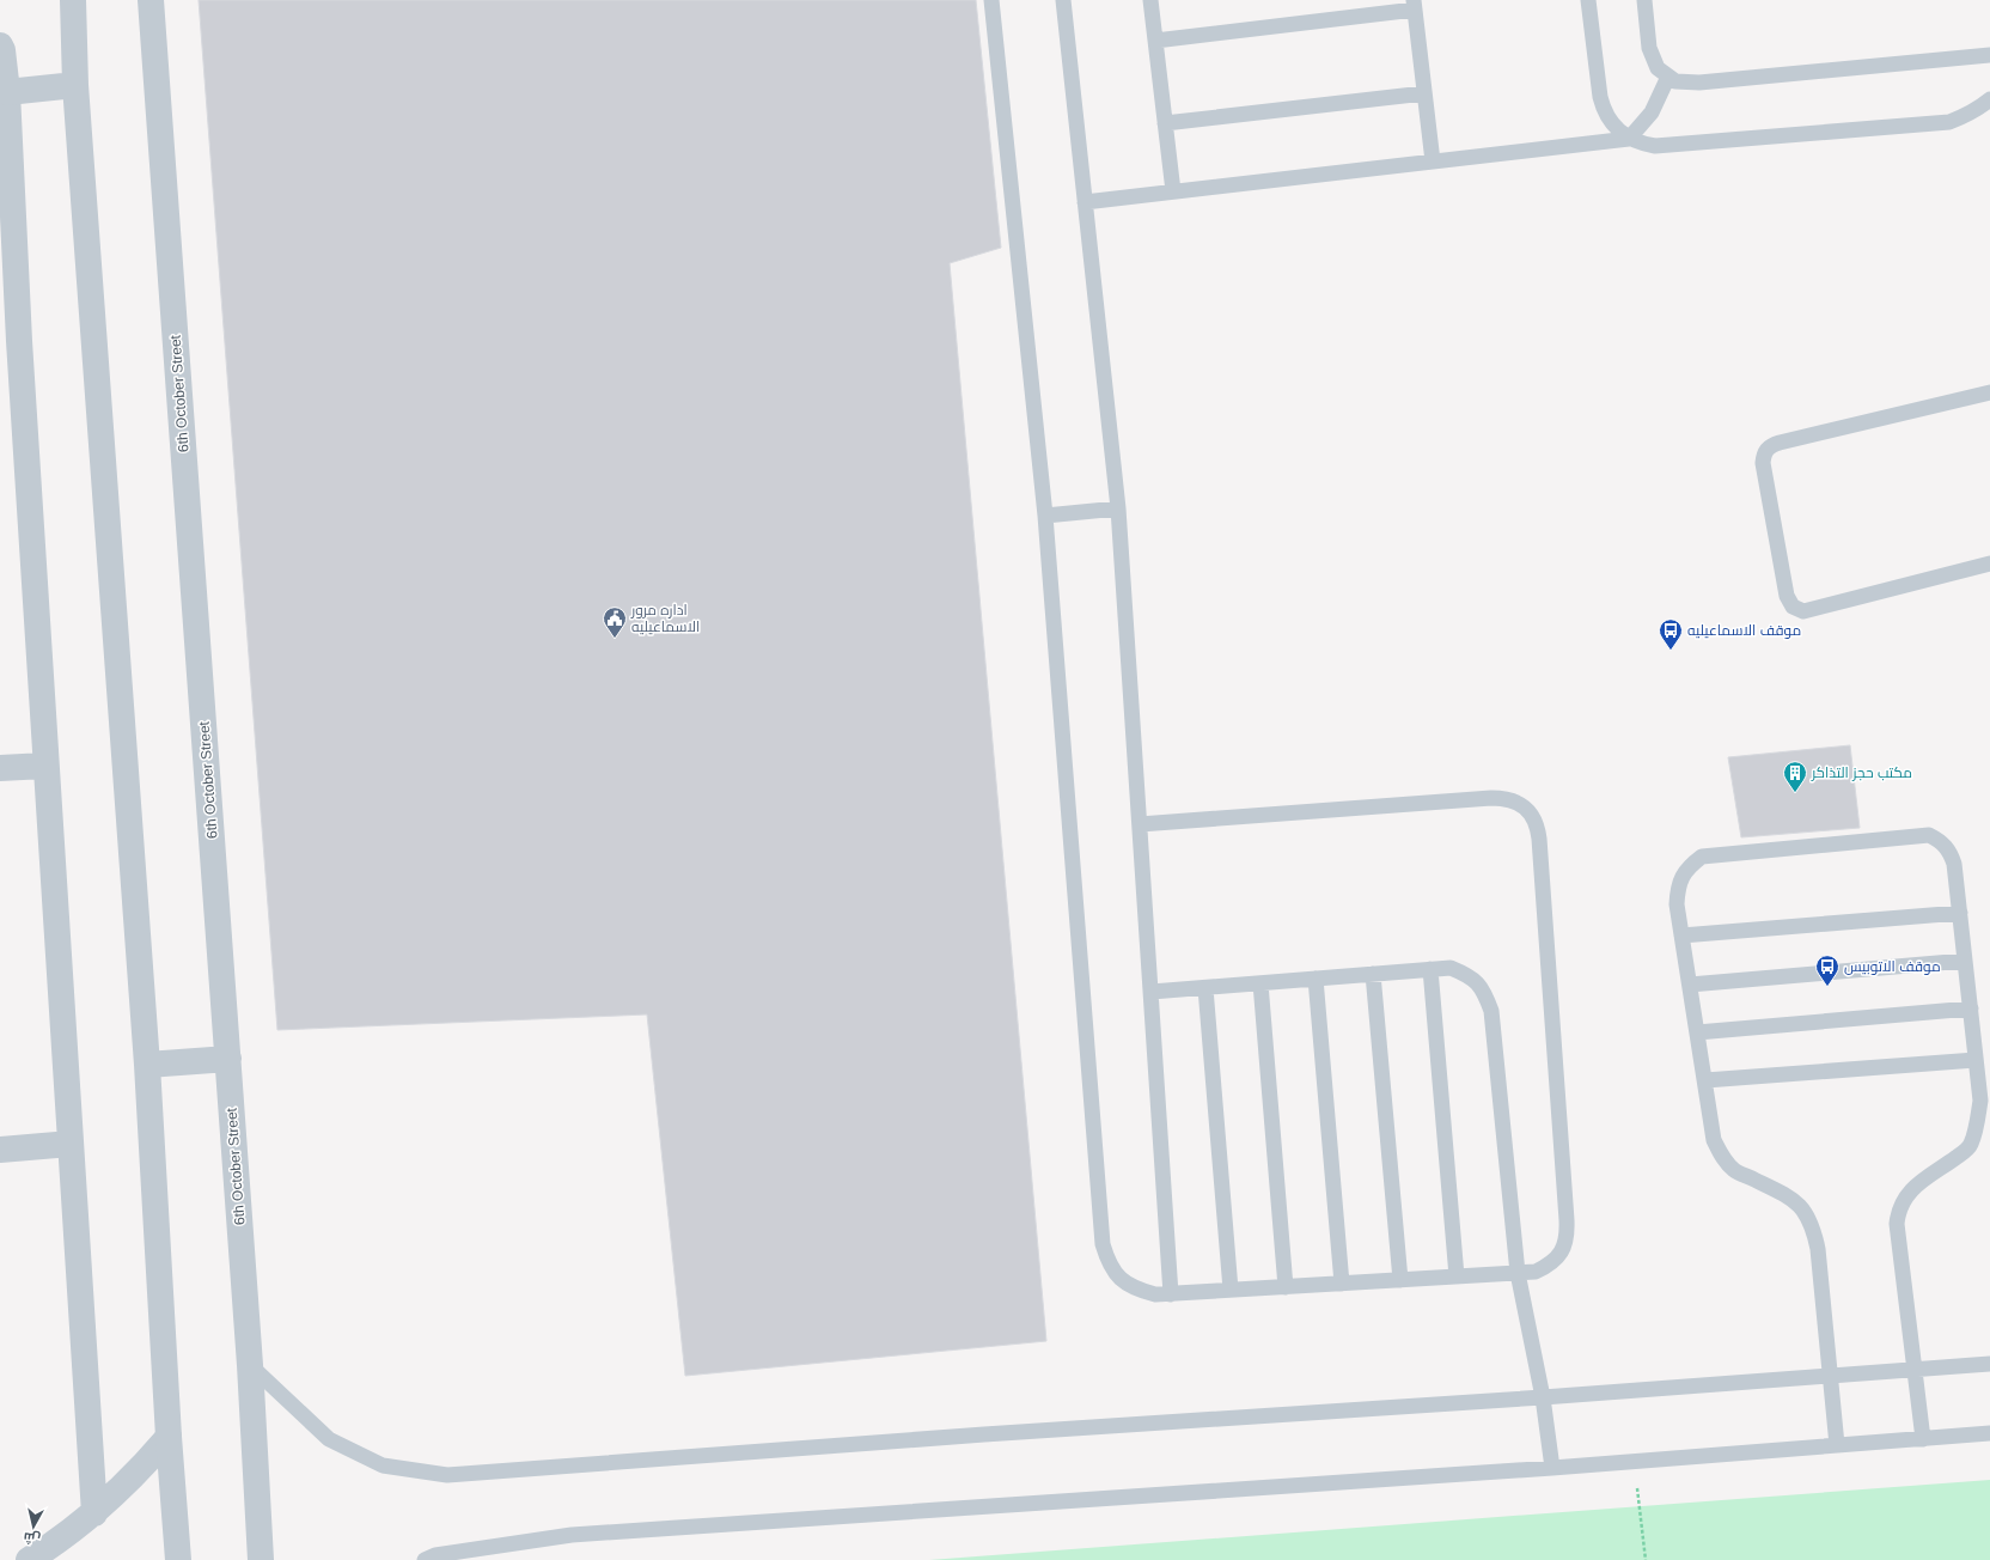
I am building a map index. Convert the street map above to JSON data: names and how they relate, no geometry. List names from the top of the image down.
{
  "streets": {
    "street": ["6th October Street"]
  },
  "places": {
    "public building": ["اداره مرور الاسماعيليه"],
    "bus stop": ["موقف الاسماعيليه", "موقف الاتوبيس"],
    "building": ["مكتب حجز التذاكر"]
  },
  "north": "bottom"
}
